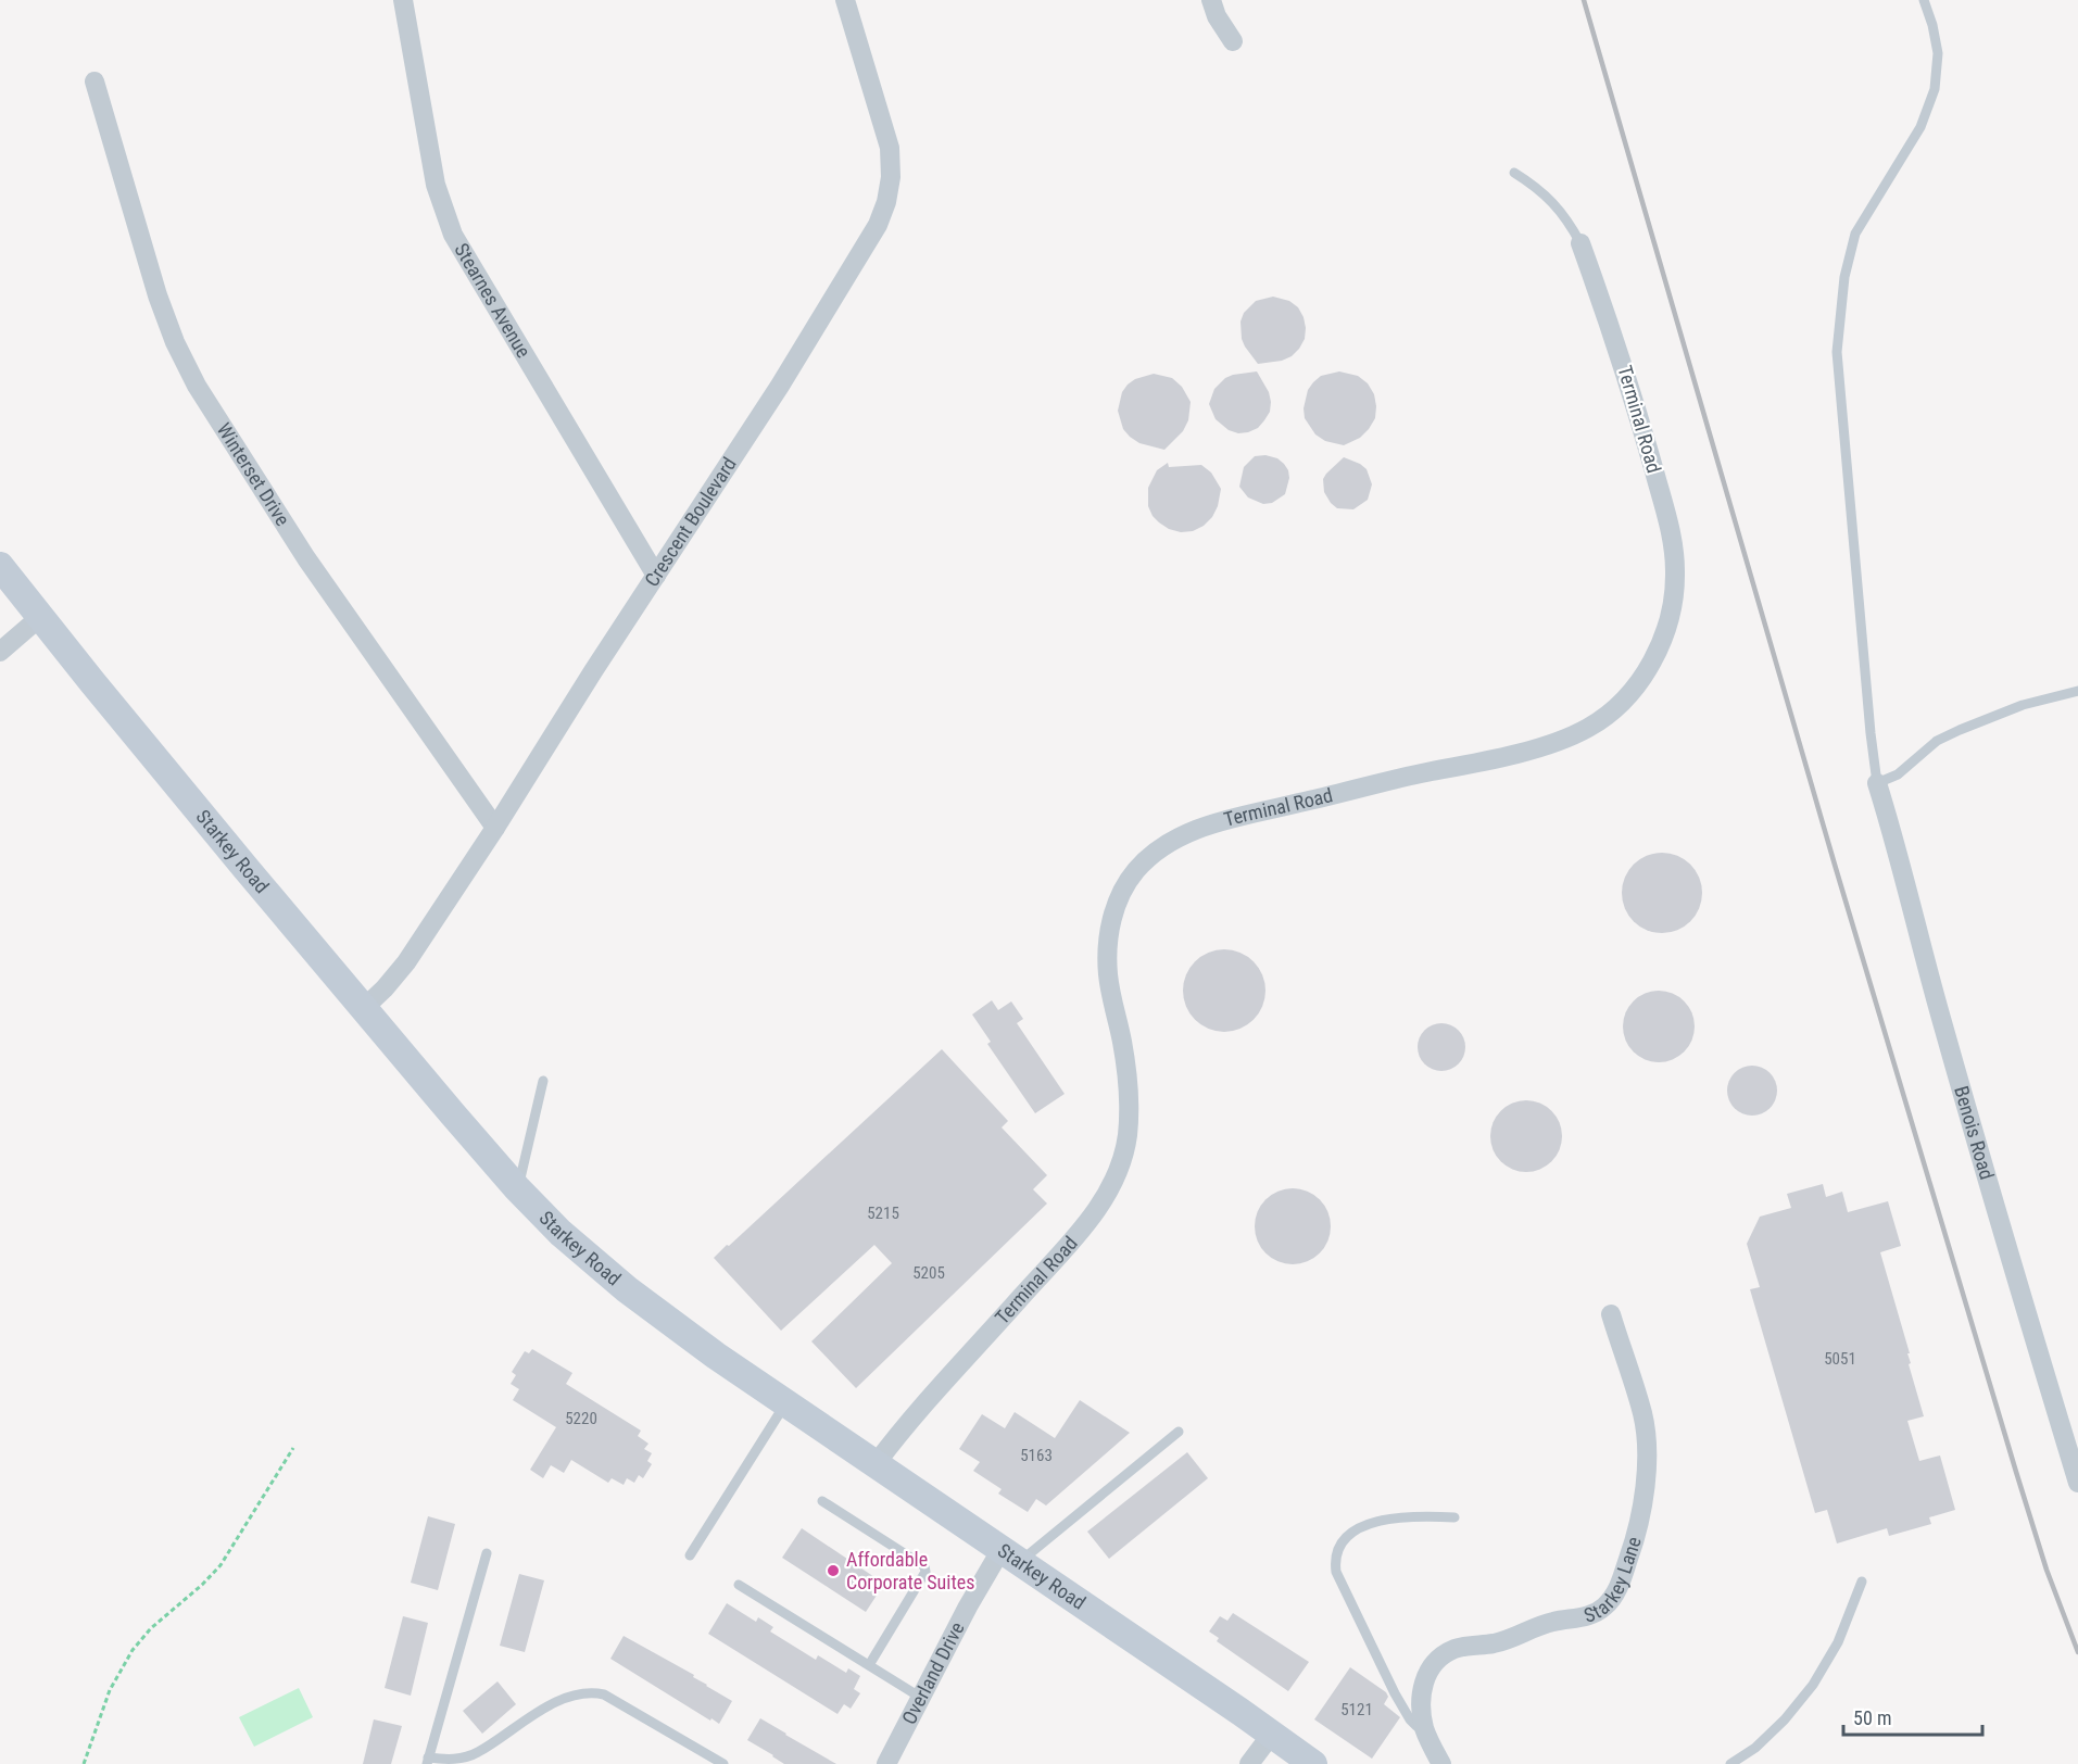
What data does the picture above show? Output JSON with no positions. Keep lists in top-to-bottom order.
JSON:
{
  "streets": {
    "main road": ["Starkey Road"],
    "street": [
      "Stearnes Avenue",
      "Terminal Road",
      "Winterset Drive",
      "Crescent Boulevard",
      "Benois Road",
      "Starkey Lane",
      "Overland Drive"
    ]
  },
  "crossings": [
    ["Stearnes Avenue", "Crescent Boulevard"],
    ["Terminal Road", "Starkey Road"],
    ["Winterset Drive", "Crescent Boulevard"],
    ["Crescent Boulevard", "Starkey Road"],
    ["Starkey Road", "Overland Drive"]
  ],
  "places": ["Affordable Corporate Suites"],
  "house_numbers": [
    "5215",
    "5205",
    "5051",
    "5220",
    "5163",
    "5121"
  ],
  "scale_bar": "50 m"
}
